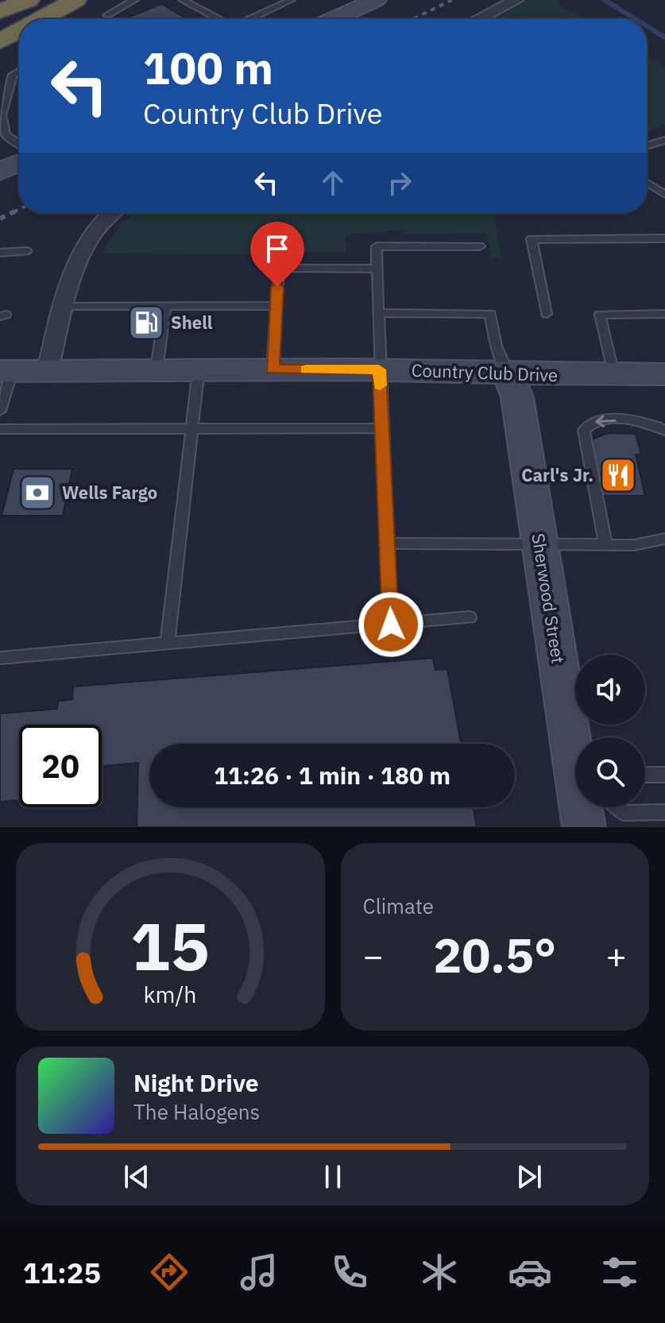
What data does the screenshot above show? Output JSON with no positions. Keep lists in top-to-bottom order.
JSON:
{
  "streets": {
    "main road": ["Country Club Drive", "Sherwood Street"]
  },
  "crossings": [
    ["Country Club Drive", "Sherwood Street"]
  ],
  "places": {
    "fuel station": ["Shell"],
    "restaurant": ["Carl's Jr."],
    "bank": ["Wells Fargo"]
  },
  "page": {
    "turn": ["100 m", "Country Club Drive"],
    "limit": "20",
    "trip": "11:26 · 1 min · 180 m",
    "tile": "Climate",
    "heat": ["−", "20.5°", "+"],
    "song": ["Night Drive", "The Halogens"],
    "tabs": "11:25",
    "gauge": ["15", "km/h"]
  }
}
